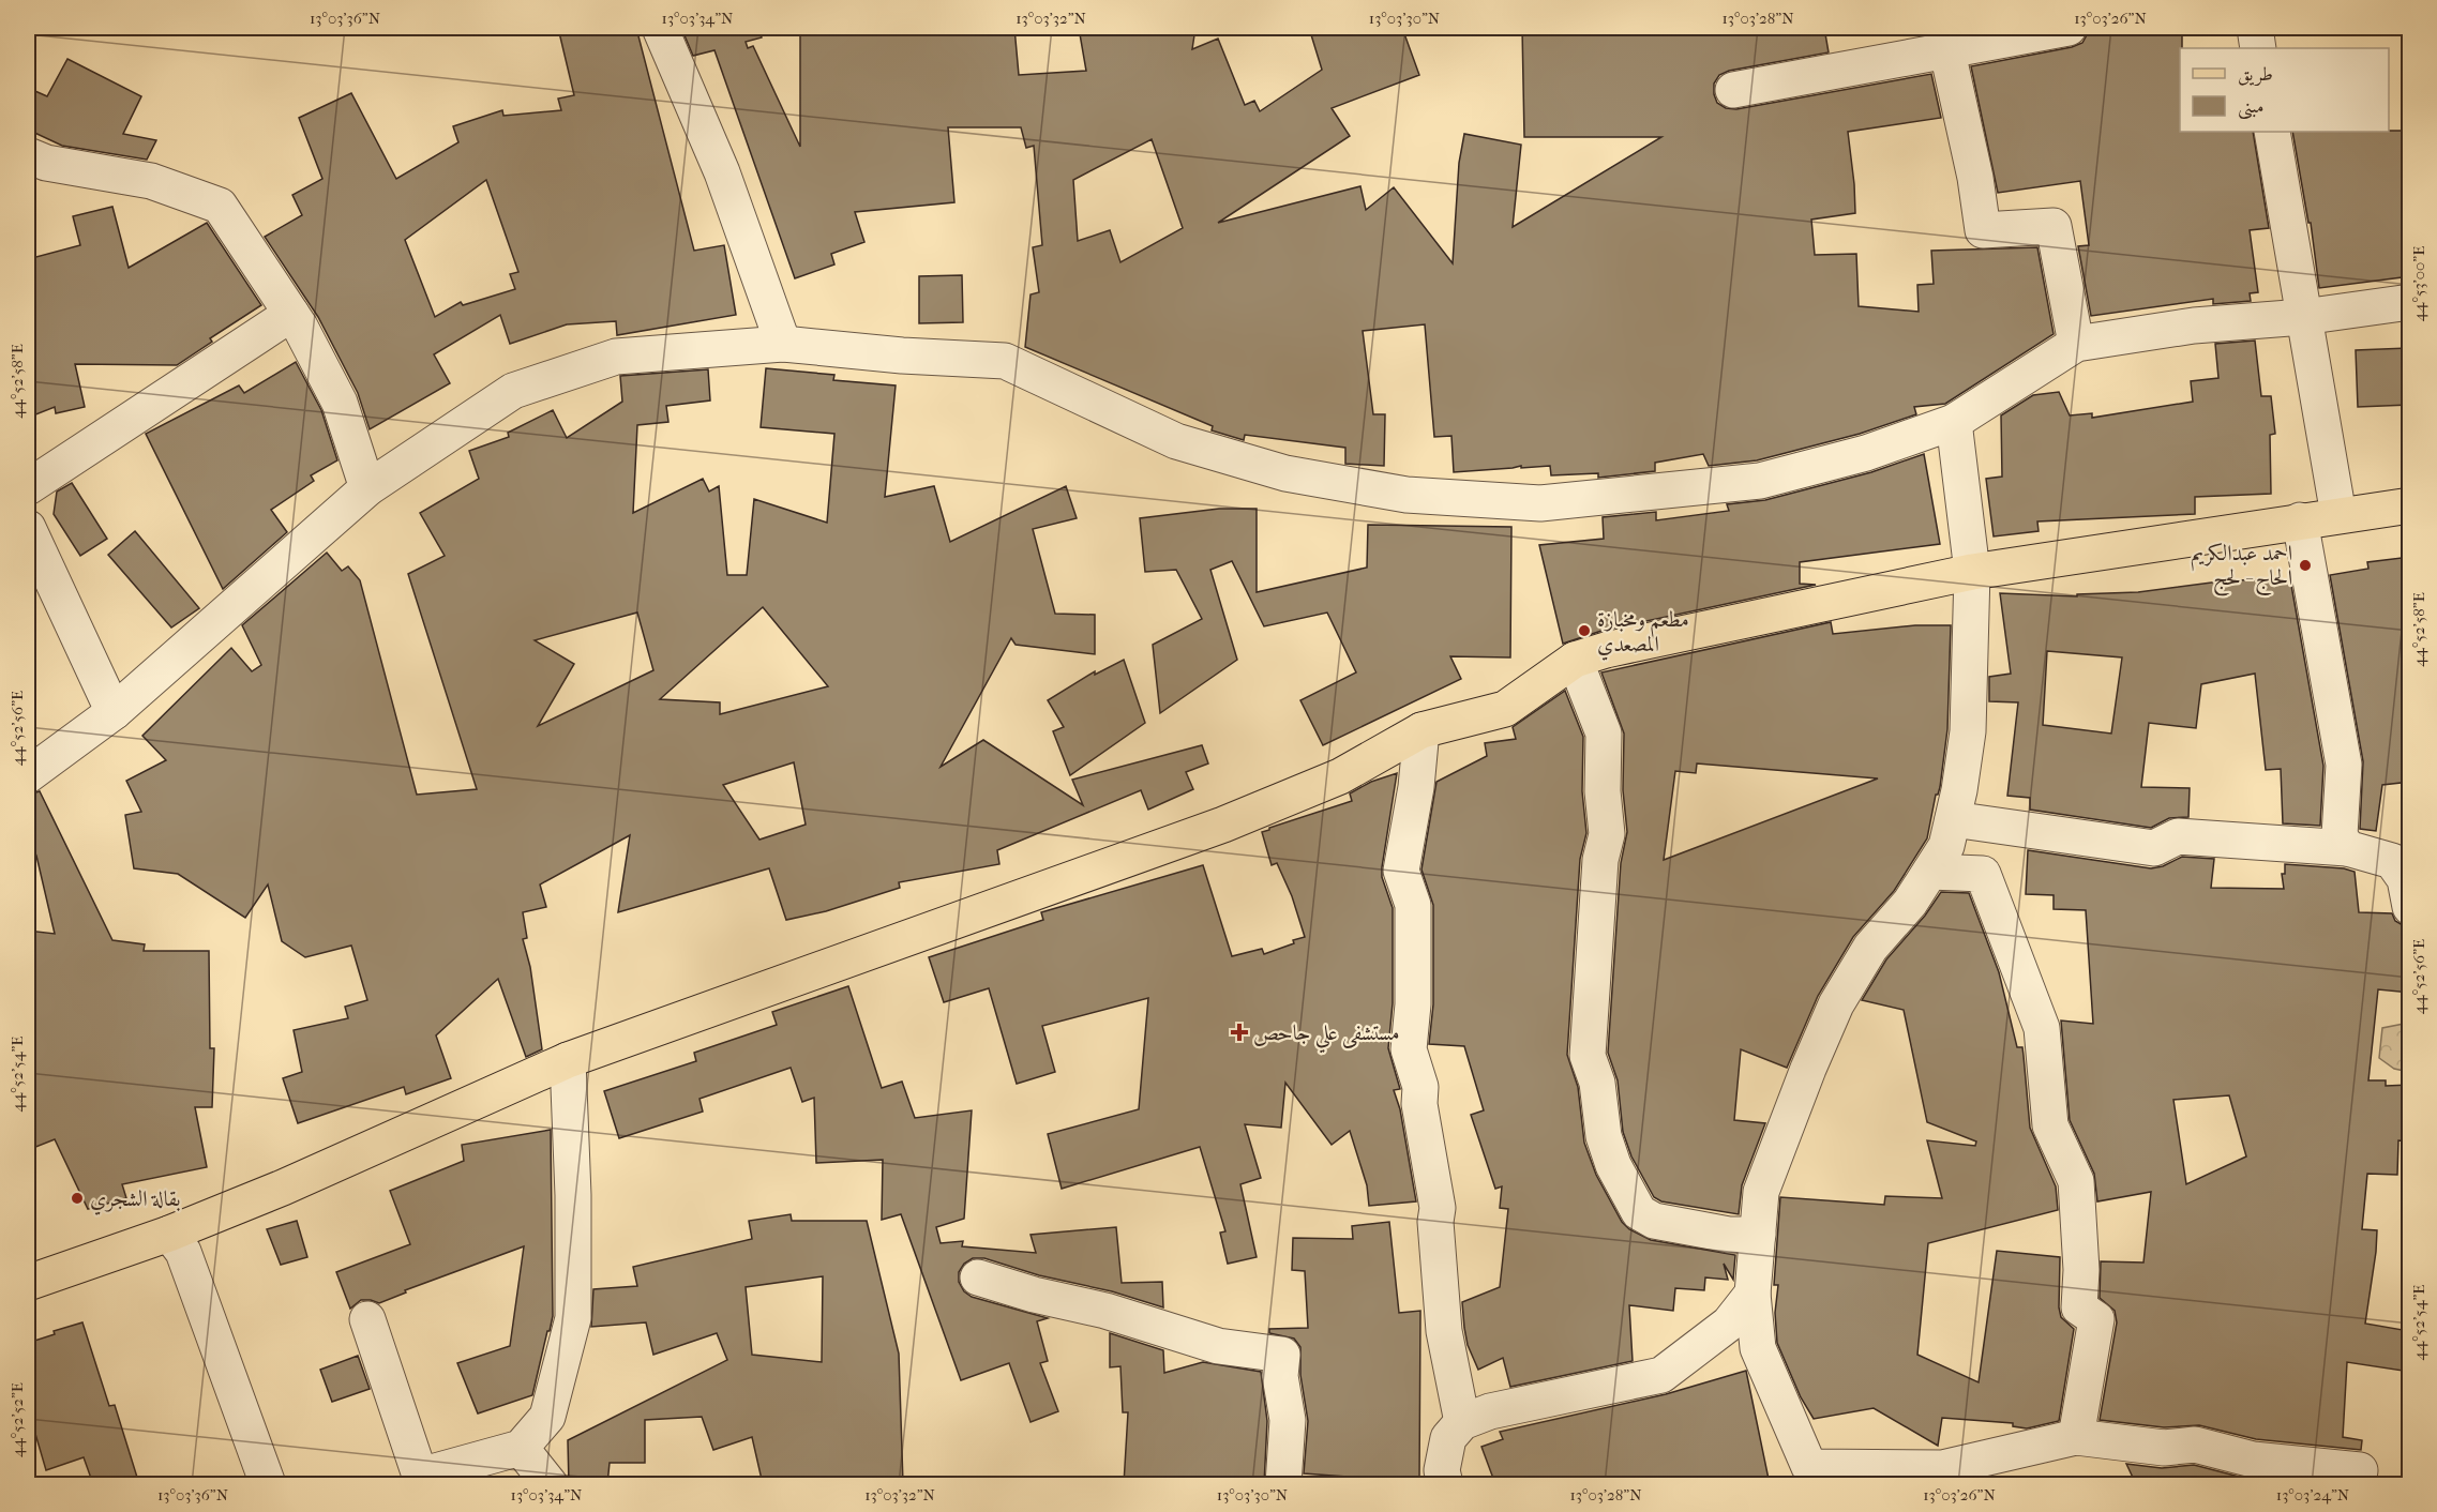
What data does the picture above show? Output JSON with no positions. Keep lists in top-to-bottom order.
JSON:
{
  "places": {
    "other": ["احمد عبدالكريم الحاج - لحج", "مطعم ومخبازة المصعدي", "بقالة الشجري"],
    "health": ["مستشفى علي جاحص"]
  },
  "legend": ["طريق", "مبنى"],
  "coordinates": [
    "13°03'36\"N",
    "13°03'34\"N",
    "13°03'32\"N",
    "13°03'30\"N",
    "13°03'28\"N",
    "13°03'26\"N",
    "44°53'00\"E",
    "44°52'58\"E",
    "44°52'56\"E",
    "44°52'54\"E",
    "44°52'52\"E",
    "13°03'24\"N"
  ]
}
